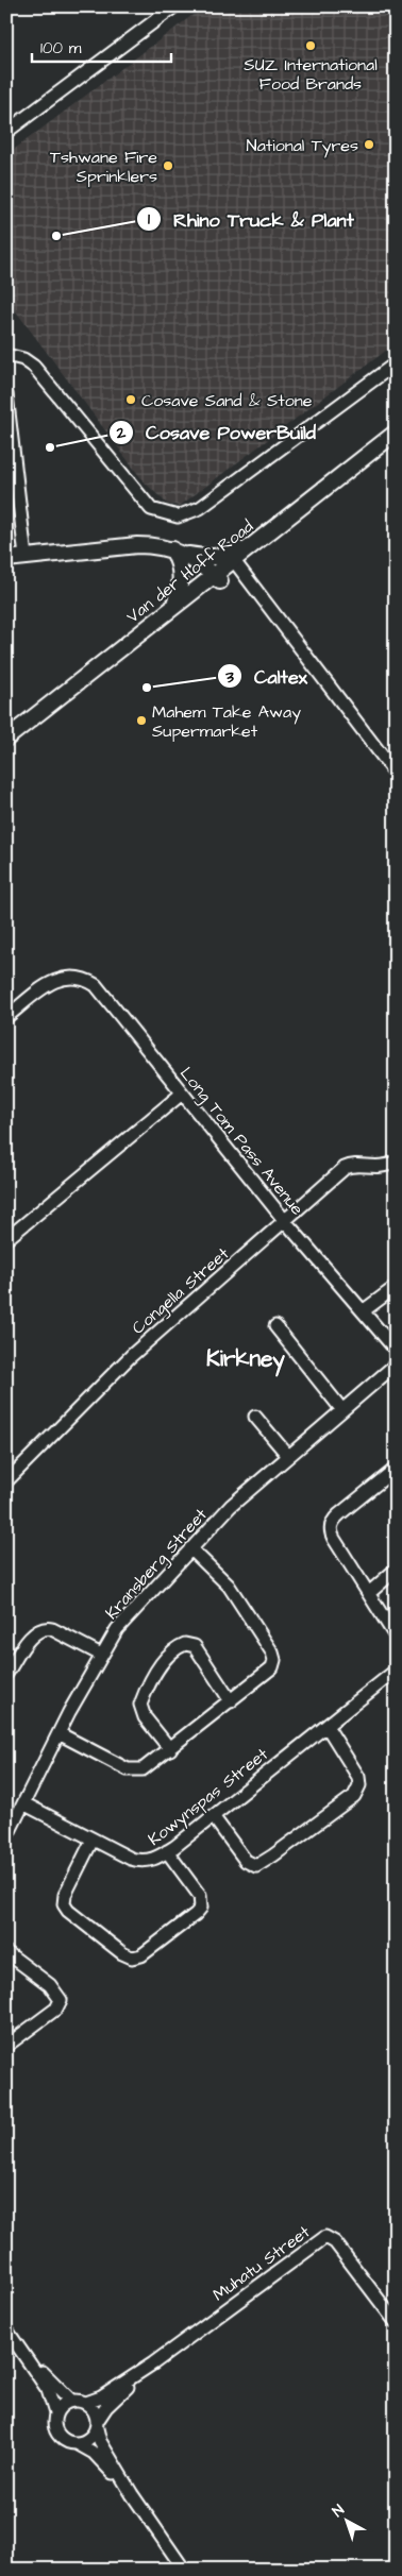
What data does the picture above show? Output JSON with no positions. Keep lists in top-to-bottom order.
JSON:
{
  "streets": {
    "main road": ["Van der Hoff Road"],
    "street": [
      "Long Tom Pass Avenue",
      "Congella Street",
      "Kransberg Street",
      "Kowynspas Street",
      "Muhatu Street"
    ]
  },
  "crossings": [
    ["Long Tom Pass Avenue", "Congella Street"],
    ["Kransberg Street", "Kowynspas Street"]
  ],
  "districts": ["Kirkney"],
  "places": [
    "SUZ International Food Brands",
    "National Tyres",
    "Tshwane Fire Sprinklers",
    "Rhino Truck & Plant",
    "Cosave Sand & Stone",
    "Cosave PowerBuild",
    "Caltex",
    "Mahem Take Away Supermarket"
  ],
  "scale_bar": "100 m",
  "north": "top left"
}
